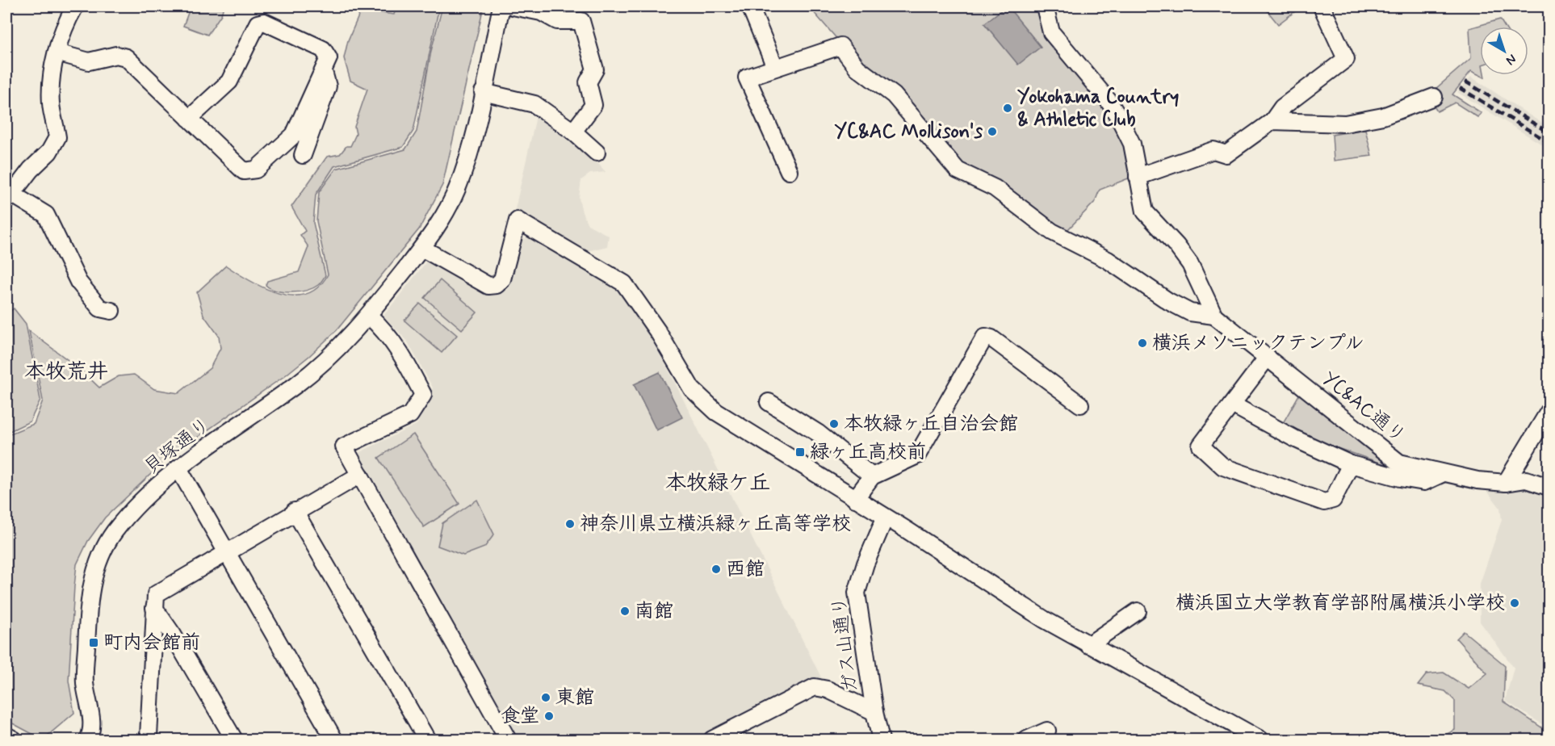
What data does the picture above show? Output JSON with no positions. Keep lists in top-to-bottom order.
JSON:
{
  "streets": {
    "street": ["YC&AC通り", "貝塚通り", "ガス山通り"]
  },
  "districts": ["本牧荒井", "本牧緑ケ丘"],
  "places": {
    "other": [
      "Yokohama Country & Athletic Club",
      "YC&AC Mollison's",
      "横浜メソニックテンプル",
      "本牧緑ヶ丘自治会館",
      "神奈川県立横浜緑ヶ丘高等学校",
      "西館",
      "横浜国立大学教育学部附属横浜小学校",
      "南館",
      "東館",
      "食堂"
    ],
    "transit": ["緑ヶ丘高校前", "町内会館前"]
  },
  "north": "bottom right"
}
